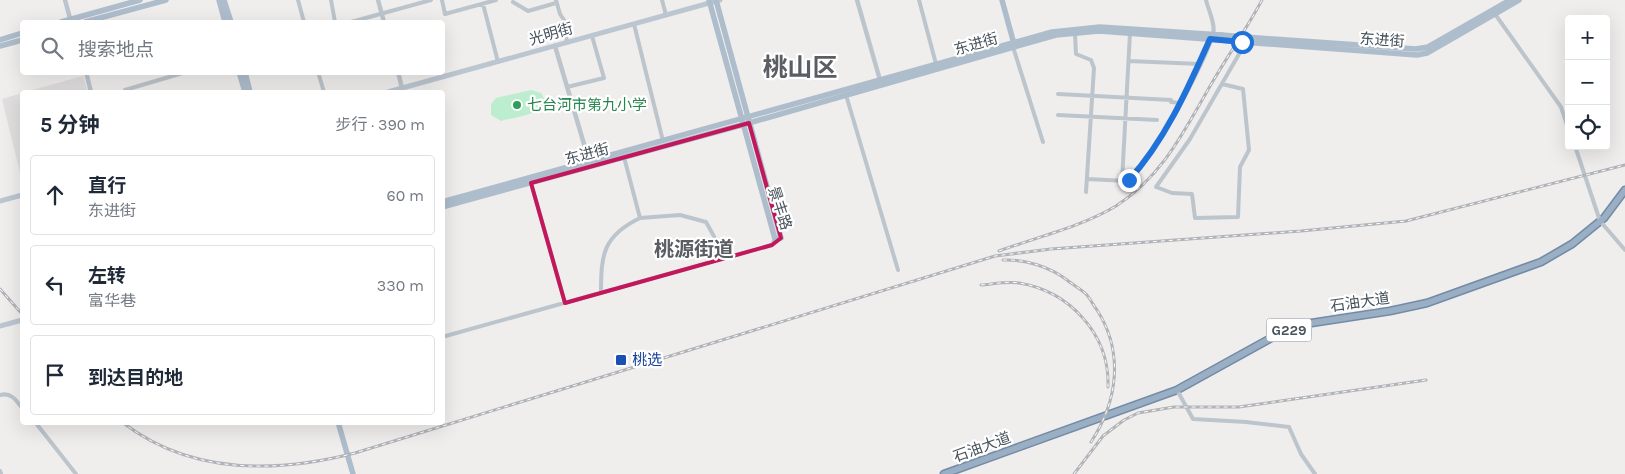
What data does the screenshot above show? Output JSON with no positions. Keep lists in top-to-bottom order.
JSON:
{
  "streets": {
    "highway": ["石油大道", "G229"],
    "main road": ["光明街", "东进街", "景丰路"]
  },
  "crossings": [
    ["光明街", "景丰路"],
    ["东进街", "景丰路"]
  ],
  "districts": ["桃山区", "桃源街道"],
  "places": {
    "other": ["七台河市第九小学"],
    "transit": ["桃选"]
  },
  "page": {
    "map_buttons": ["+", "−"],
    "search": "搜索地点",
    "heading": ["5 分钟", "步行 · 390 m"],
    "list": [
      ["直行", "东进街", "60 m"],
      ["左转", "富华巷", "330 m"],
      "到达目的地"
    ]
  }
}
